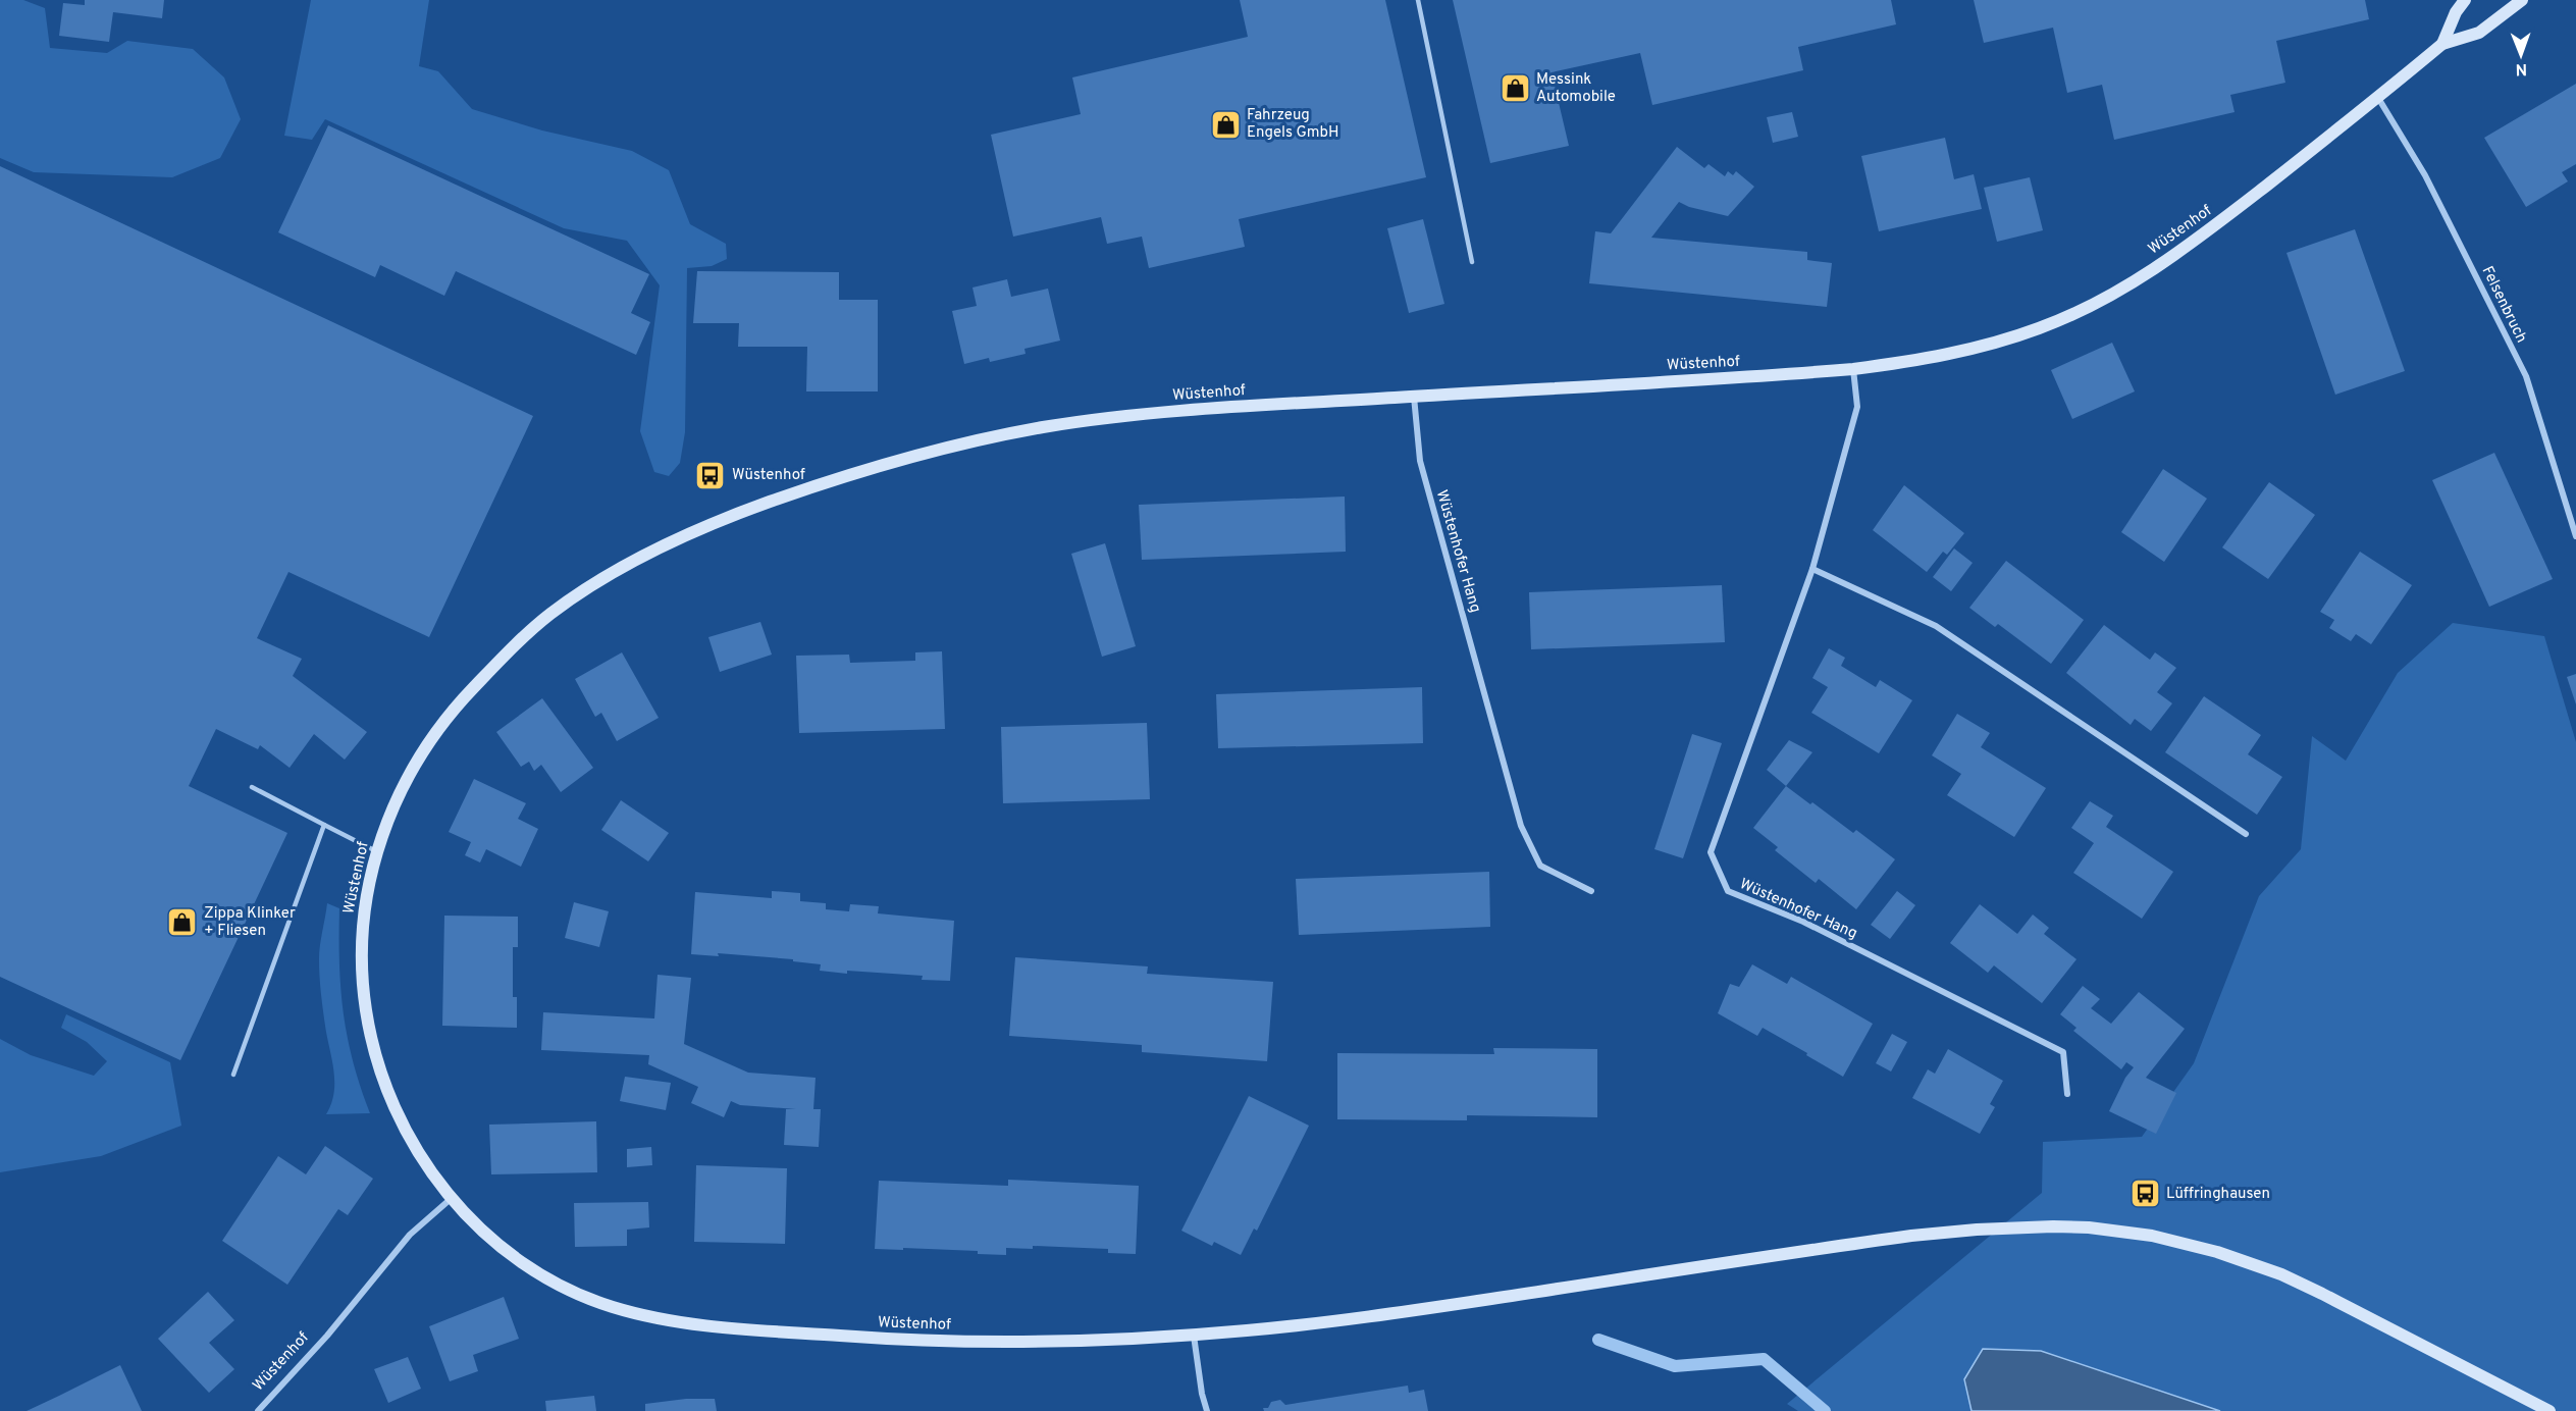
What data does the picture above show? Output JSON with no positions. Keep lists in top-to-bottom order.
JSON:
{
  "streets": {
    "main road": ["Wüstenhof"],
    "street": ["Felsenbruch", "Wüstenhofer Hang"]
  },
  "crossings": [
    ["Wüstenhof", "Felsenbruch"],
    ["Wüstenhof", "Wüstenhofer Hang"]
  ],
  "places": {
    "shop": ["Messink Automobile", "Fahrzeug Engels GmbH", "Zippa Klinker + Fliesen"],
    "bus stop": ["Wüstenhof", "Lüffringhausen"]
  },
  "north": "bottom"
}
